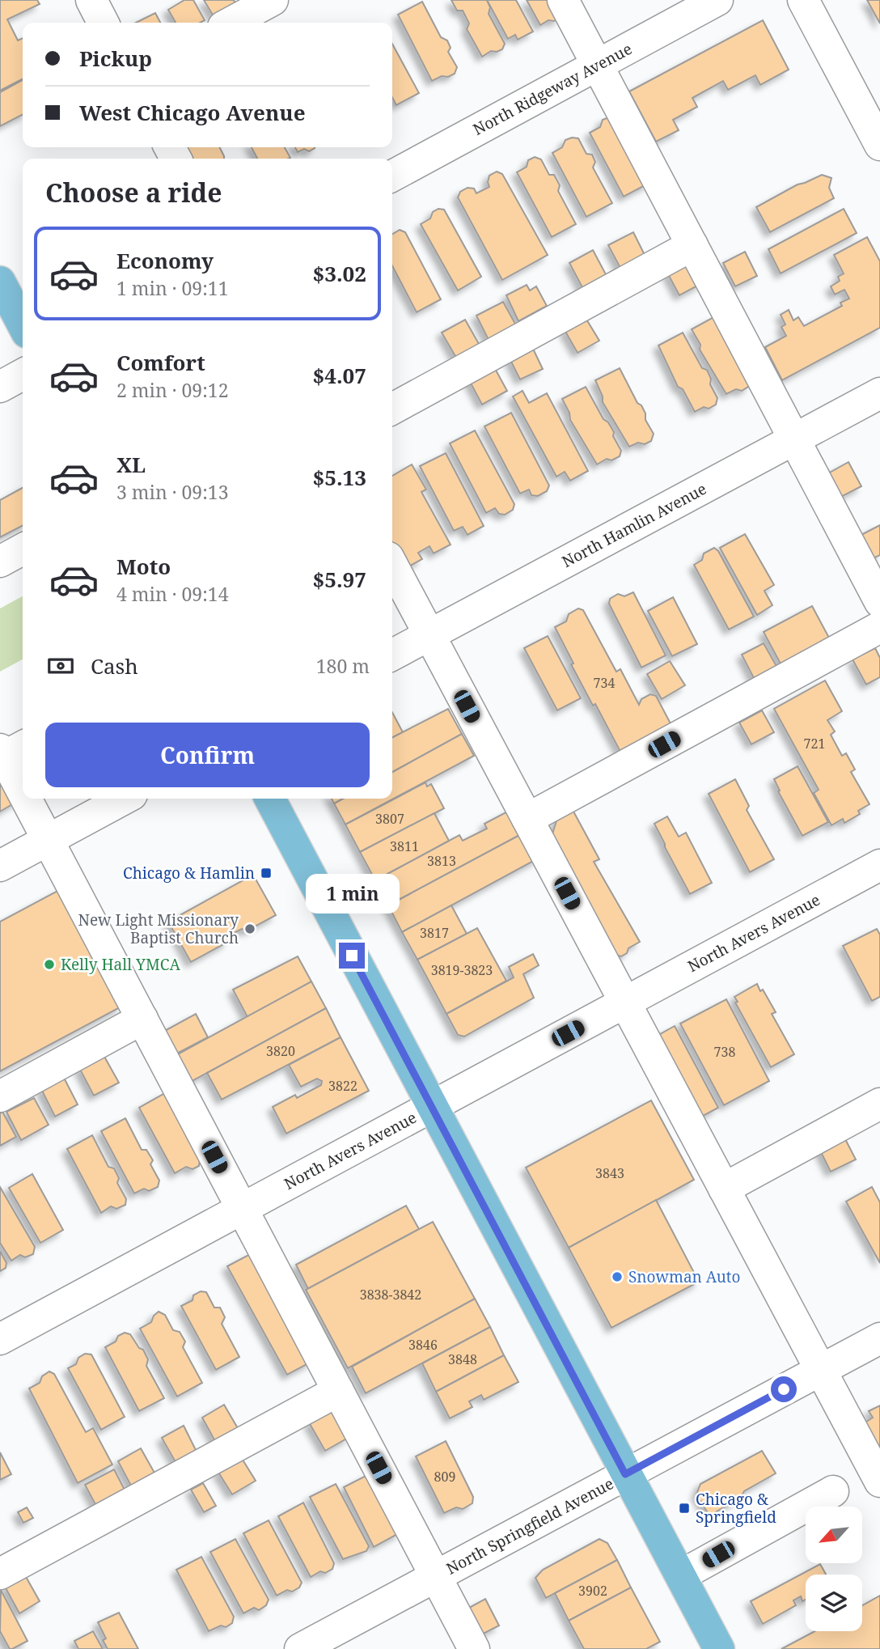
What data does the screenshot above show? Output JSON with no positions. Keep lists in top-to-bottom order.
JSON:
{
  "streets": {
    "street": [
      "North Ridgeway Avenue",
      "North Hamlin Avenue",
      "North Avers Avenue",
      "North Springfield Avenue"
    ]
  },
  "places": {
    "transit": ["Chicago & Hamlin", "Chicago & Springfield"],
    "other": ["New Light Missionary Baptist Church", "Kelly Hall YMCA", "Snowman Auto"]
  },
  "house_numbers": [
    "734",
    "721",
    "3807",
    "3811",
    "3813",
    "3817",
    "3819-3823",
    "3820",
    "738",
    "3822",
    "3843",
    "3838-3842",
    "3846",
    "3848",
    "809",
    "3902"
  ],
  "north": "bottom left",
  "page": {
    "banner": ["Pickup", "West Chicago Avenue"],
    "heading": "Choose a ride",
    "list": [
      {
        "name": "Economy",
        "note": "1 min · 09:11",
        "value": "$3.02"
      },
      {
        "name": "Comfort",
        "note": "2 min · 09:12",
        "value": "$4.07"
      },
      {
        "name": "XL",
        "note": "3 min · 09:13",
        "value": "$5.13"
      },
      {
        "name": "Moto",
        "note": "4 min · 09:14",
        "value": "$5.97"
      }
    ],
    "pay": ["Cash", "180 m"],
    "buttons": "Confirm",
    "bubble": "1 min"
  }
}
